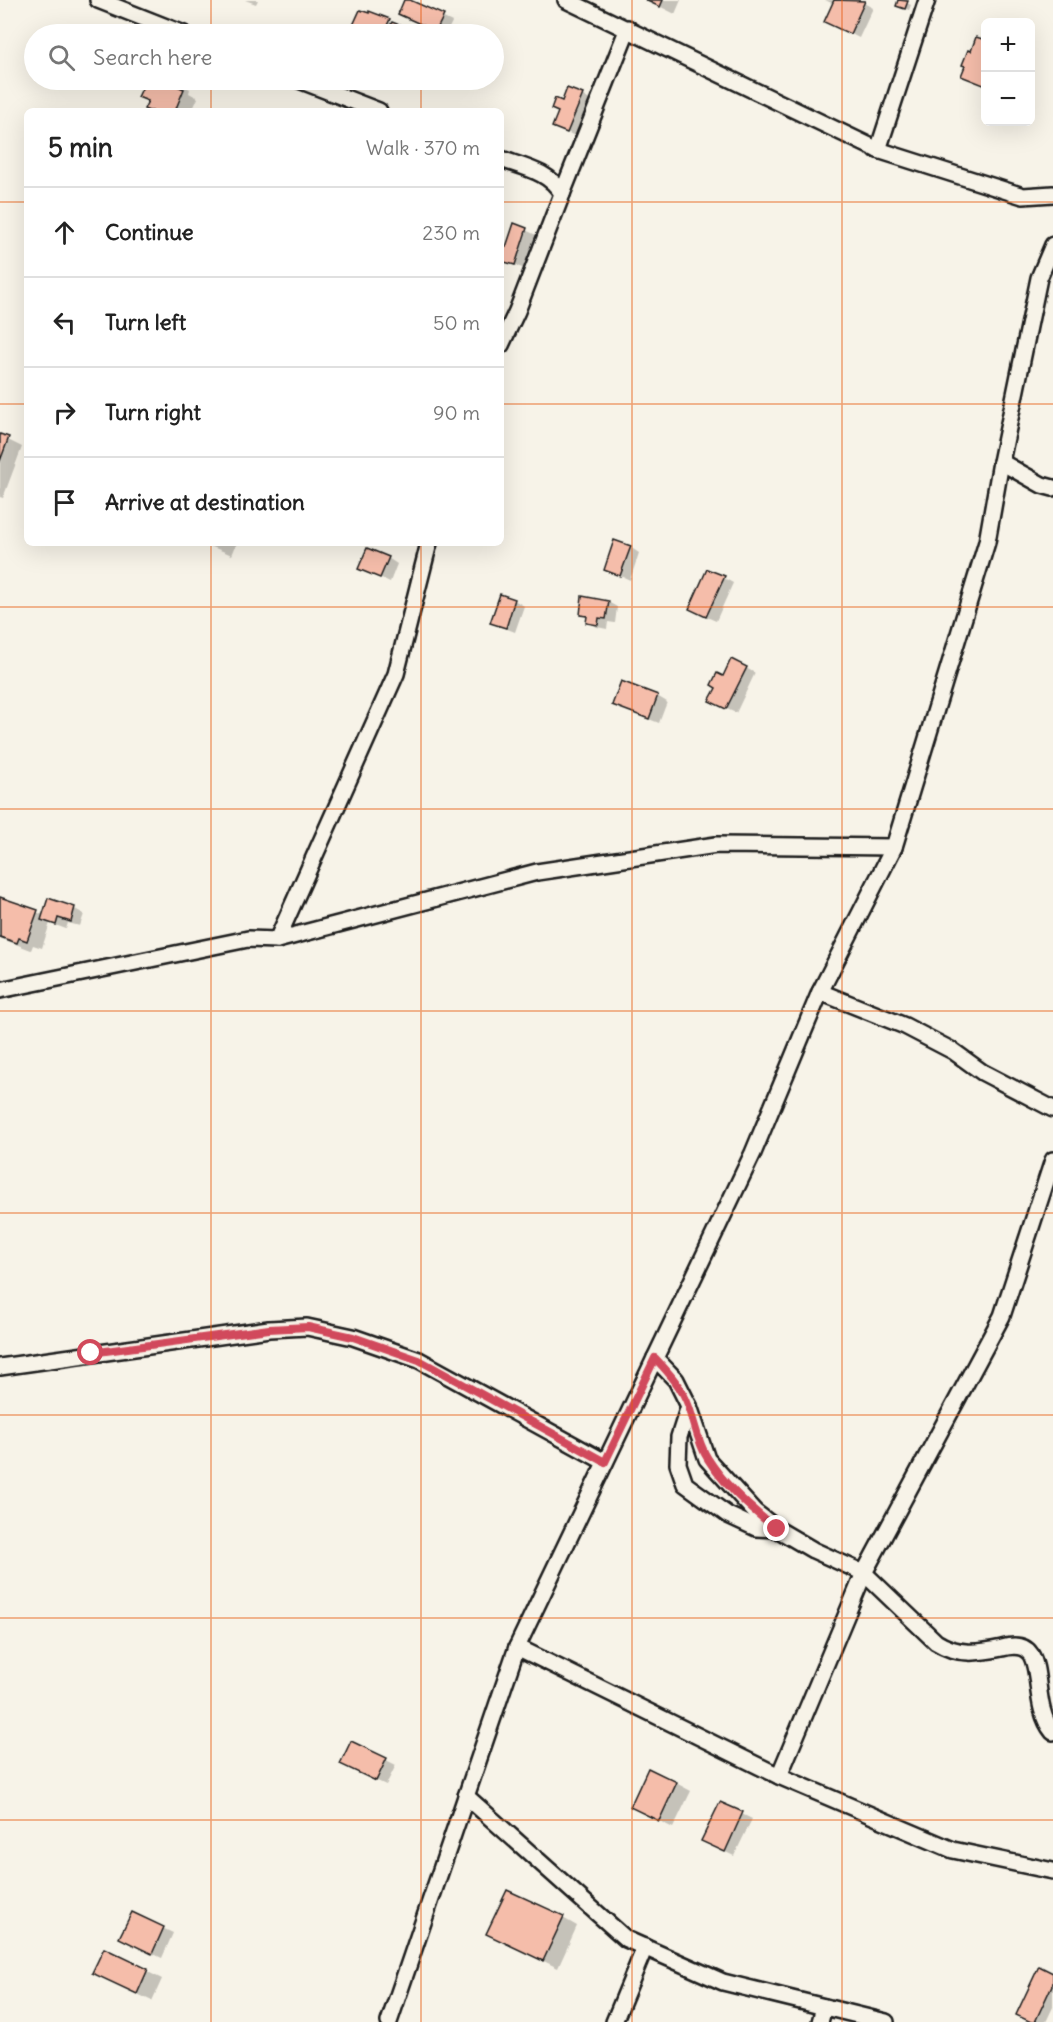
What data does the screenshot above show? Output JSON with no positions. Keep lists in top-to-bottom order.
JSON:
{
  "page": {
    "map_buttons": ["+", "−"],
    "search": "Search here",
    "heading": ["5 min", "Walk · 370 m"],
    "list": [
      ["Continue", "230 m"],
      ["Turn left", "50 m"],
      ["Turn right", "90 m"],
      "Arrive at destination"
    ]
  }
}
